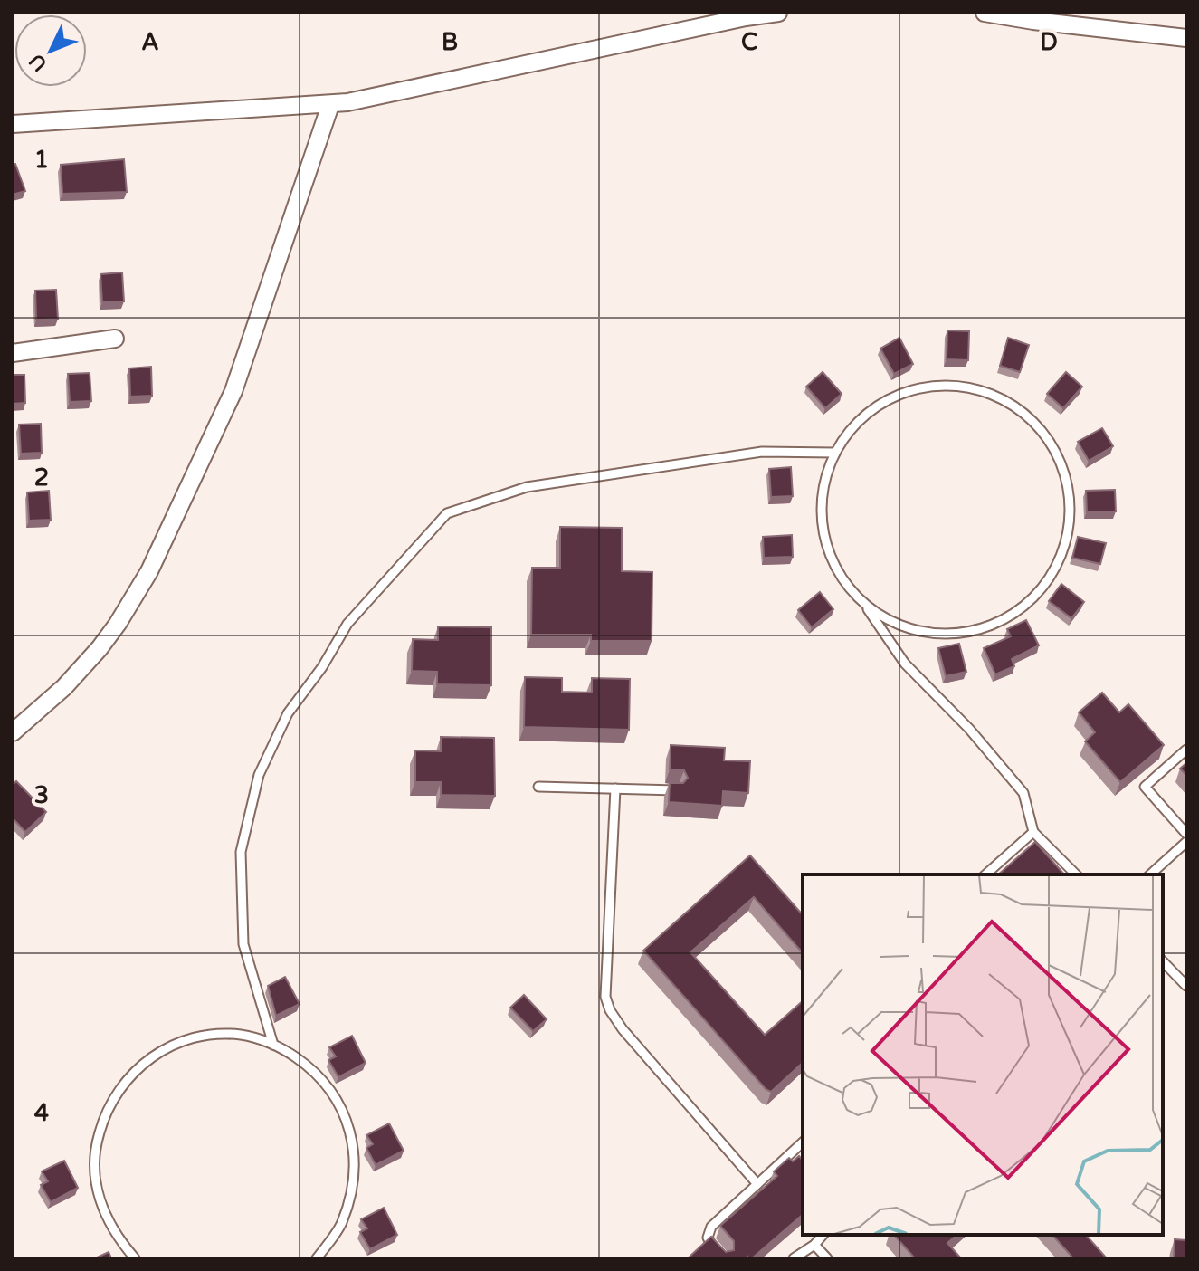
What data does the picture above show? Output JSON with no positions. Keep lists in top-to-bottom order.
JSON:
{
  "north": "bottom left",
  "grid": {
    "columns": [
      "A",
      "B",
      "C",
      "D"
    ],
    "rows": [
      "1",
      "2",
      "3",
      "4"
    ]
  }
}
